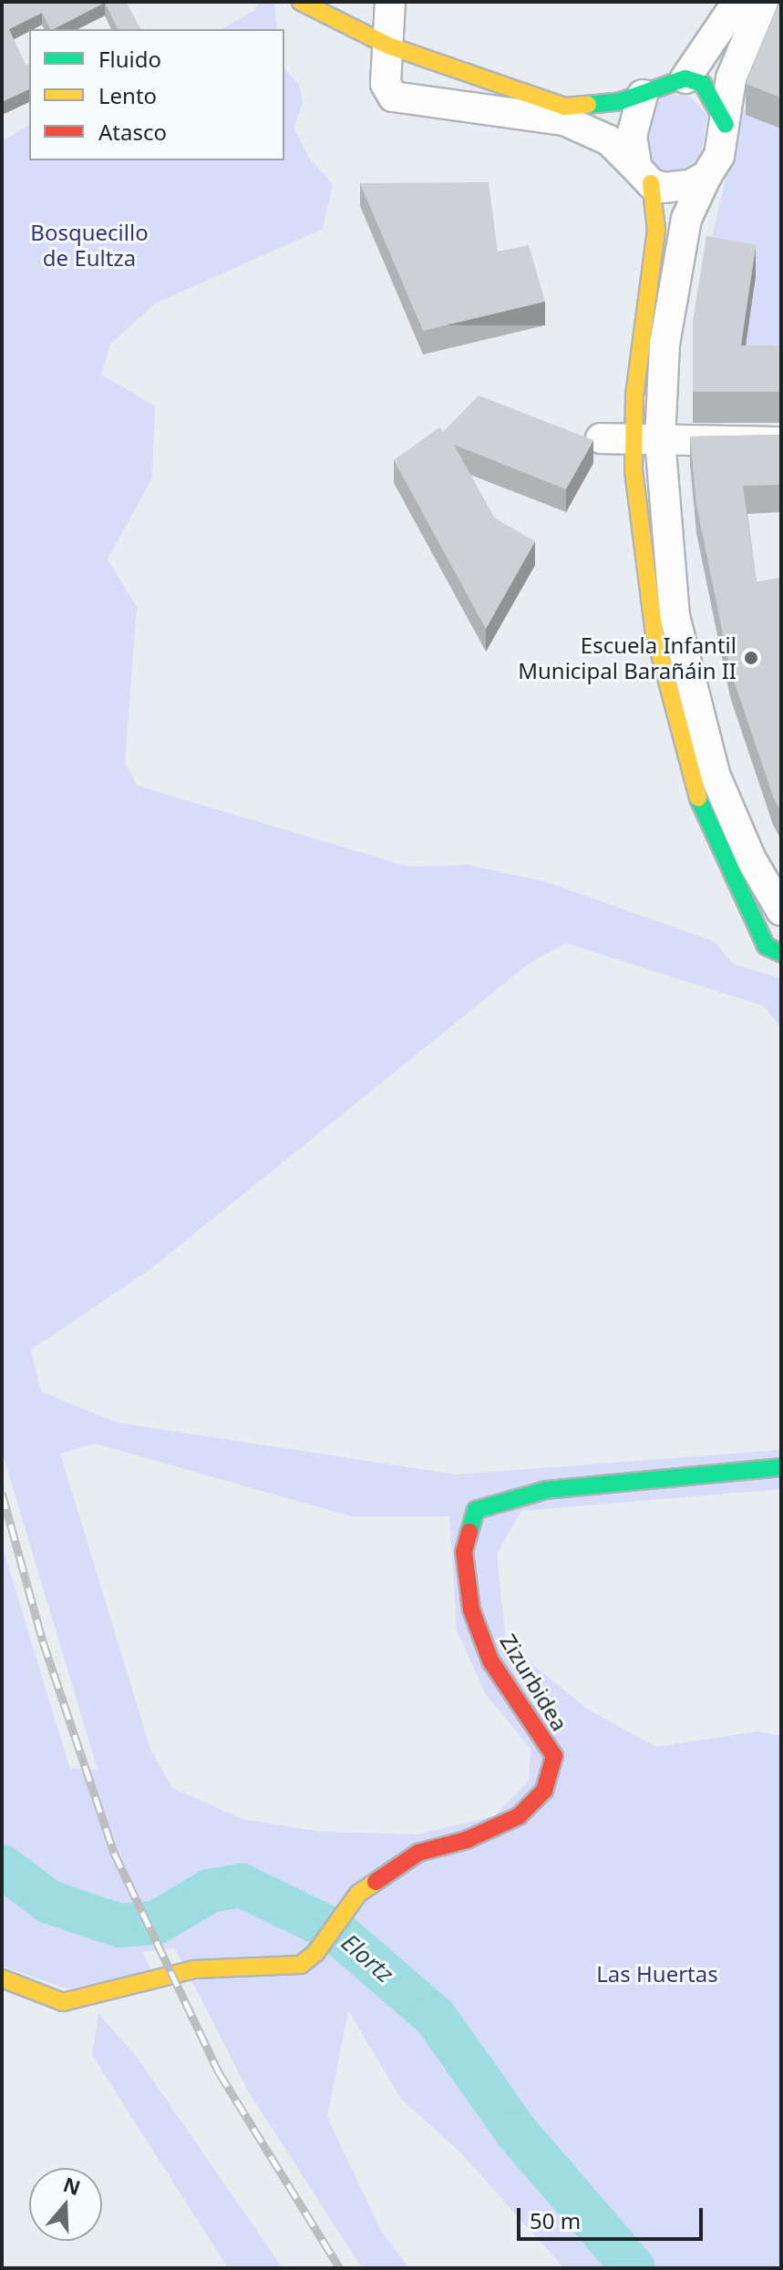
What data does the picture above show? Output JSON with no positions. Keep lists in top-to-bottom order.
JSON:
{
  "streets": {
    "street": ["Zizurbidea"]
  },
  "water": ["Elortz"],
  "parks": ["Bosquecillo de Eultza", "Las Huertas"],
  "places": ["Escuela Infantil Municipal Barañáin II"],
  "legend": ["Fluido", "Lento", "Atasco"],
  "scale_bar": "50 m",
  "north": "top"
}
